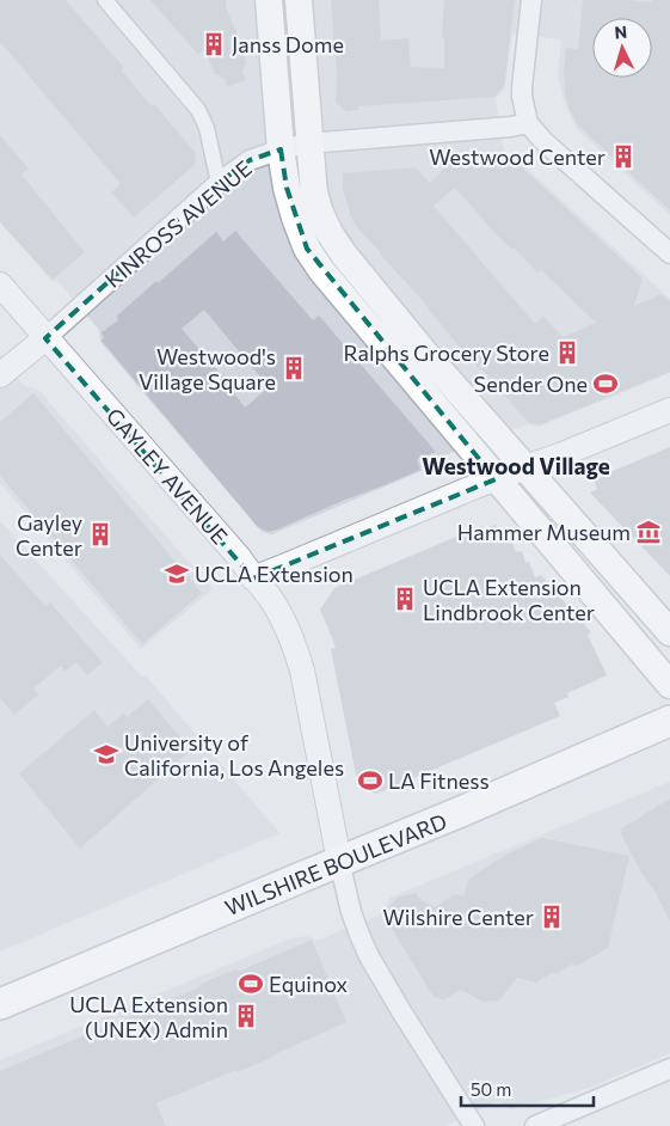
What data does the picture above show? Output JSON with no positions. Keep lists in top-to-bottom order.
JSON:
{
  "streets": {
    "main road": ["WILSHIRE BOULEVARD"],
    "street": ["KINROSS AVENUE", "GAYLEY AVENUE"]
  },
  "crossings": [
    ["KINROSS AVENUE", "GAYLEY AVENUE"],
    ["GAYLEY AVENUE", "WILSHIRE BOULEVARD"]
  ],
  "districts": ["Westwood Village"],
  "places": {
    "building": [
      "Janss Dome",
      "Westwood Center",
      "Ralphs Grocery Store",
      "Westwood's Village Square",
      "Gayley Center",
      "UCLA Extension Lindbrook Center",
      "Wilshire Center",
      "UCLA Extension (UNEX) Admin"
    ],
    "sports": ["Sender One", "LA Fitness", "Equinox"],
    "museum": ["Hammer Museum"],
    "school or university": ["UCLA Extension", "University of California, Los Angeles"]
  },
  "scale_bar": "50 m",
  "north": "top"
}
